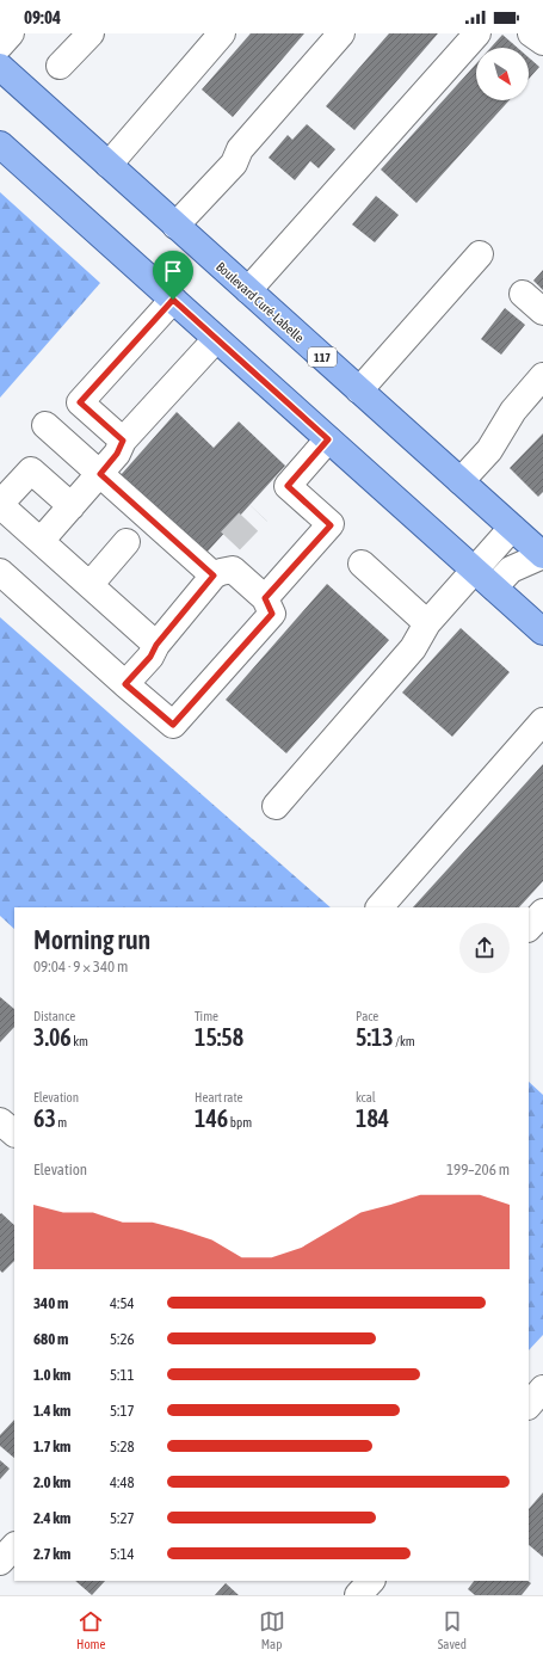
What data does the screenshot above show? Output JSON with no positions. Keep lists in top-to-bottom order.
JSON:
{
  "streets": {
    "main road": ["Boulevard Curé-Labelle", "117"]
  },
  "north": "bottom right",
  "page": {
    "status": "09:04",
    "heading": ["Morning run", "09:04 · 9 × 340 m"],
    "stats": [
      ["Distance", "3.06 km"],
      ["Time", "15:58"],
      ["Pace", "5:13 /km"],
      ["Elevation", "63 m"],
      ["Heart rate", "146 bpm"],
      ["kcal", "184"]
    ],
    "chart": ["Elevation", "199–206 m"],
    "list": [
      {
        "name": "340 m",
        "note": "4:54"
      },
      {
        "name": "680 m",
        "note": "5:26"
      },
      {
        "name": "1.0 km",
        "note": "5:11"
      },
      {
        "name": "1.4 km",
        "note": "5:17"
      },
      {
        "name": "1.7 km",
        "note": "5:28"
      },
      {
        "name": "2.0 km",
        "note": "4:48"
      },
      {
        "name": "2.4 km",
        "note": "5:27"
      },
      {
        "name": "2.7 km",
        "note": "5:14"
      }
    ],
    "tabs": ["Home", "Map", "Saved"]
  }
}
